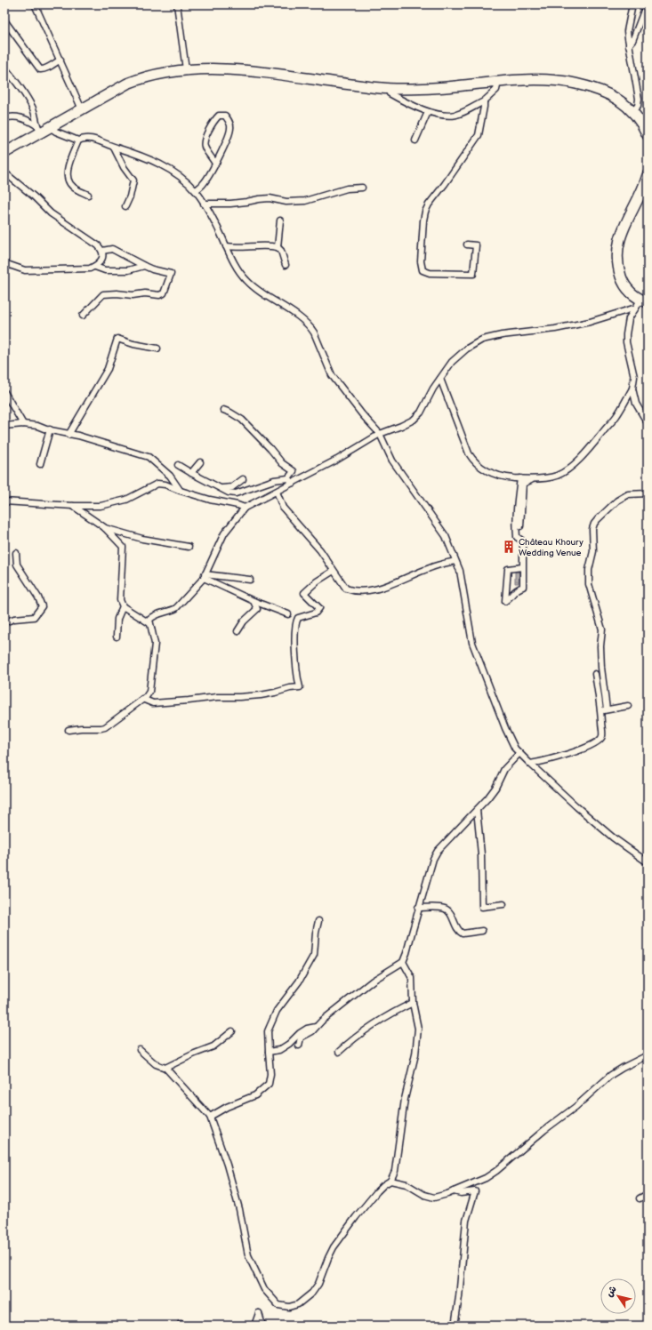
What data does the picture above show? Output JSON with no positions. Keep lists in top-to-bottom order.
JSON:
{
  "places": {
    "building": ["Château Khoury Wedding Venue"]
  },
  "north": "top left"
}
